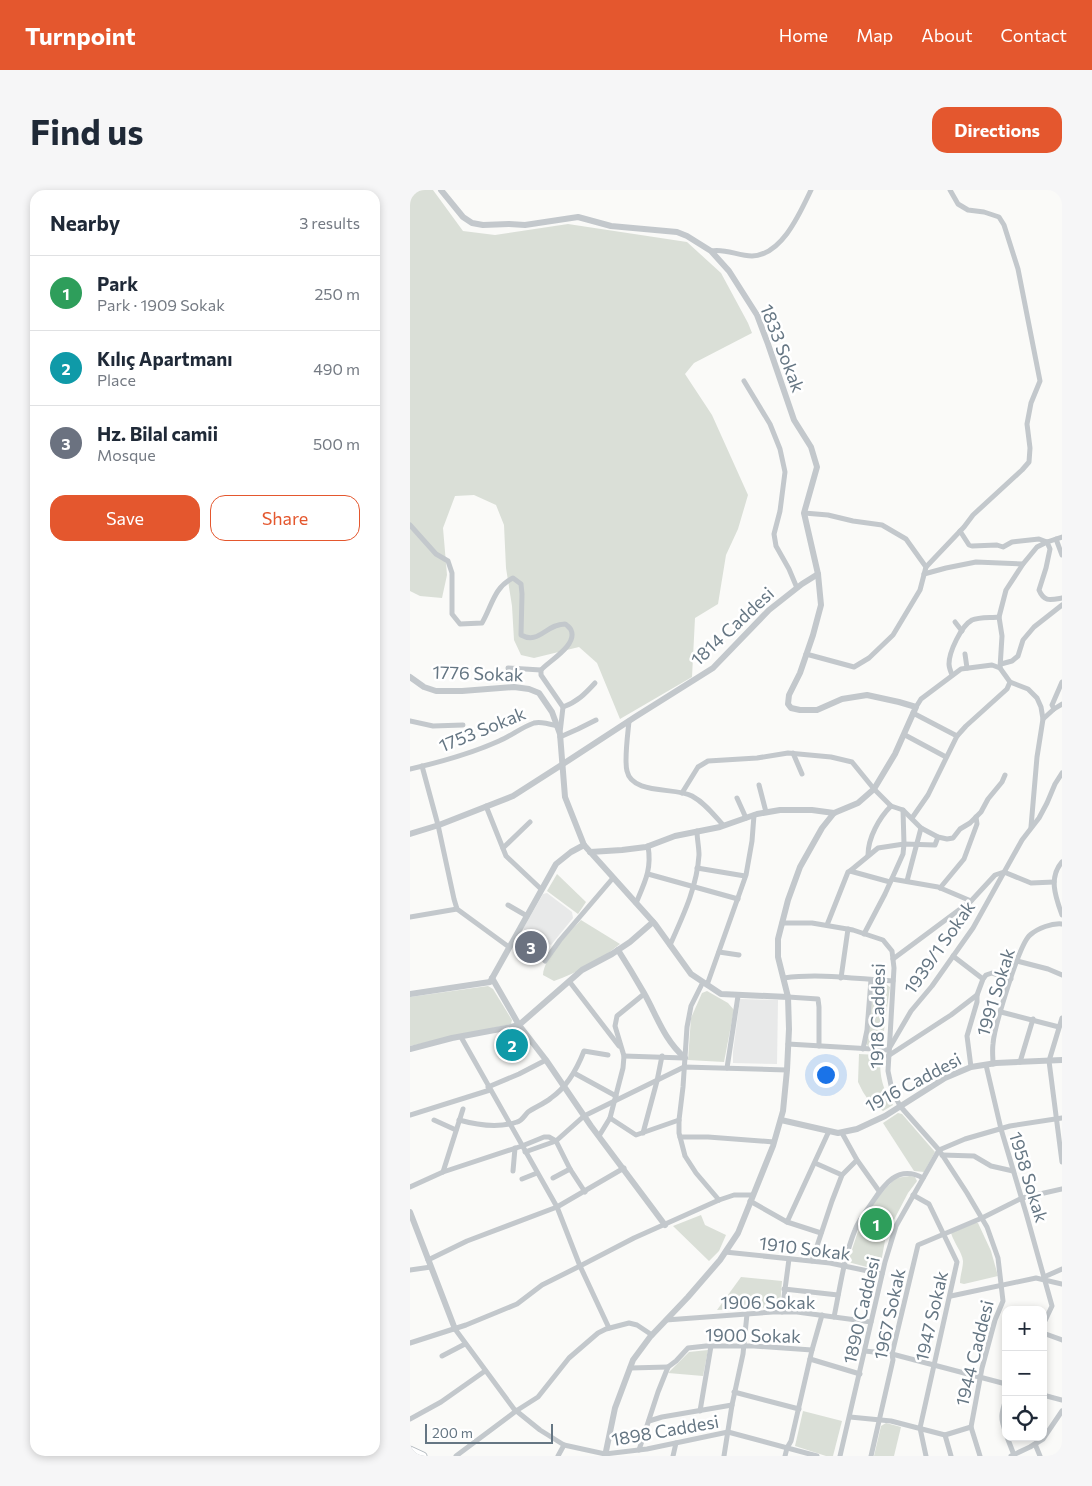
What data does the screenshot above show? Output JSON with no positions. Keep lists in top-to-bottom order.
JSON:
{
  "streets": {
    "street": [
      "1833 Sokak",
      "1814 Caddesi",
      "1776 Sokak",
      "1753 Sokak",
      "1939/1 Sokak",
      "1991 Sokak",
      "1918 Caddesi",
      "1916 Caddesi",
      "1958 Sokak",
      "1910 Sokak",
      "1906 Sokak",
      "1890 Caddesi",
      "1967 Sokak",
      "1947 Sokak",
      "1900 Sokak",
      "1944 Caddesi",
      "1898 Caddesi"
    ]
  },
  "crossings": [
    ["1776 Sokak", "1753 Sokak"],
    ["1939/1 Sokak", "1918 Caddesi"],
    ["1991 Sokak", "1916 Caddesi"],
    ["1991 Sokak", "1958 Sokak"],
    ["1918 Caddesi", "1916 Caddesi"],
    ["1918 Caddesi", "1944 Caddesi"],
    ["1916 Caddesi", "1958 Sokak"],
    ["1916 Caddesi", "1944 Caddesi"],
    ["1958 Sokak", "1967 Sokak"],
    ["1910 Sokak", "1890 Caddesi"],
    ["1906 Sokak", "1890 Caddesi"],
    ["1890 Caddesi", "1947 Sokak"],
    ["1890 Caddesi", "1944 Caddesi"],
    ["1967 Sokak", "1947 Sokak"],
    ["1967 Sokak", "1944 Caddesi"],
    ["1900 Sokak", "1898 Caddesi"]
  ],
  "scale_bar": "200 m",
  "page": {
    "header": "Turnpoint",
    "nav": [
      "Home",
      "Map",
      "About",
      "Contact"
    ],
    "buttons": [
      "Directions",
      ["Save", "Share"]
    ],
    "title": "Find us",
    "heading": ["Nearby", "3 results"],
    "list": [
      {
        "mark": "1",
        "name": "Park",
        "note": "Park · 1909 Sokak",
        "value": "250 m"
      },
      {
        "mark": "2",
        "name": "Kılıç Apartmanı",
        "note": "Place",
        "value": "490 m"
      },
      {
        "mark": "3",
        "name": "Hz. Bilal camii",
        "note": "Mosque",
        "value": "500 m"
      }
    ],
    "pins": ["3", "2", "1"],
    "map_buttons": ["+", "−"],
    "scale": "200 m"
  }
}
